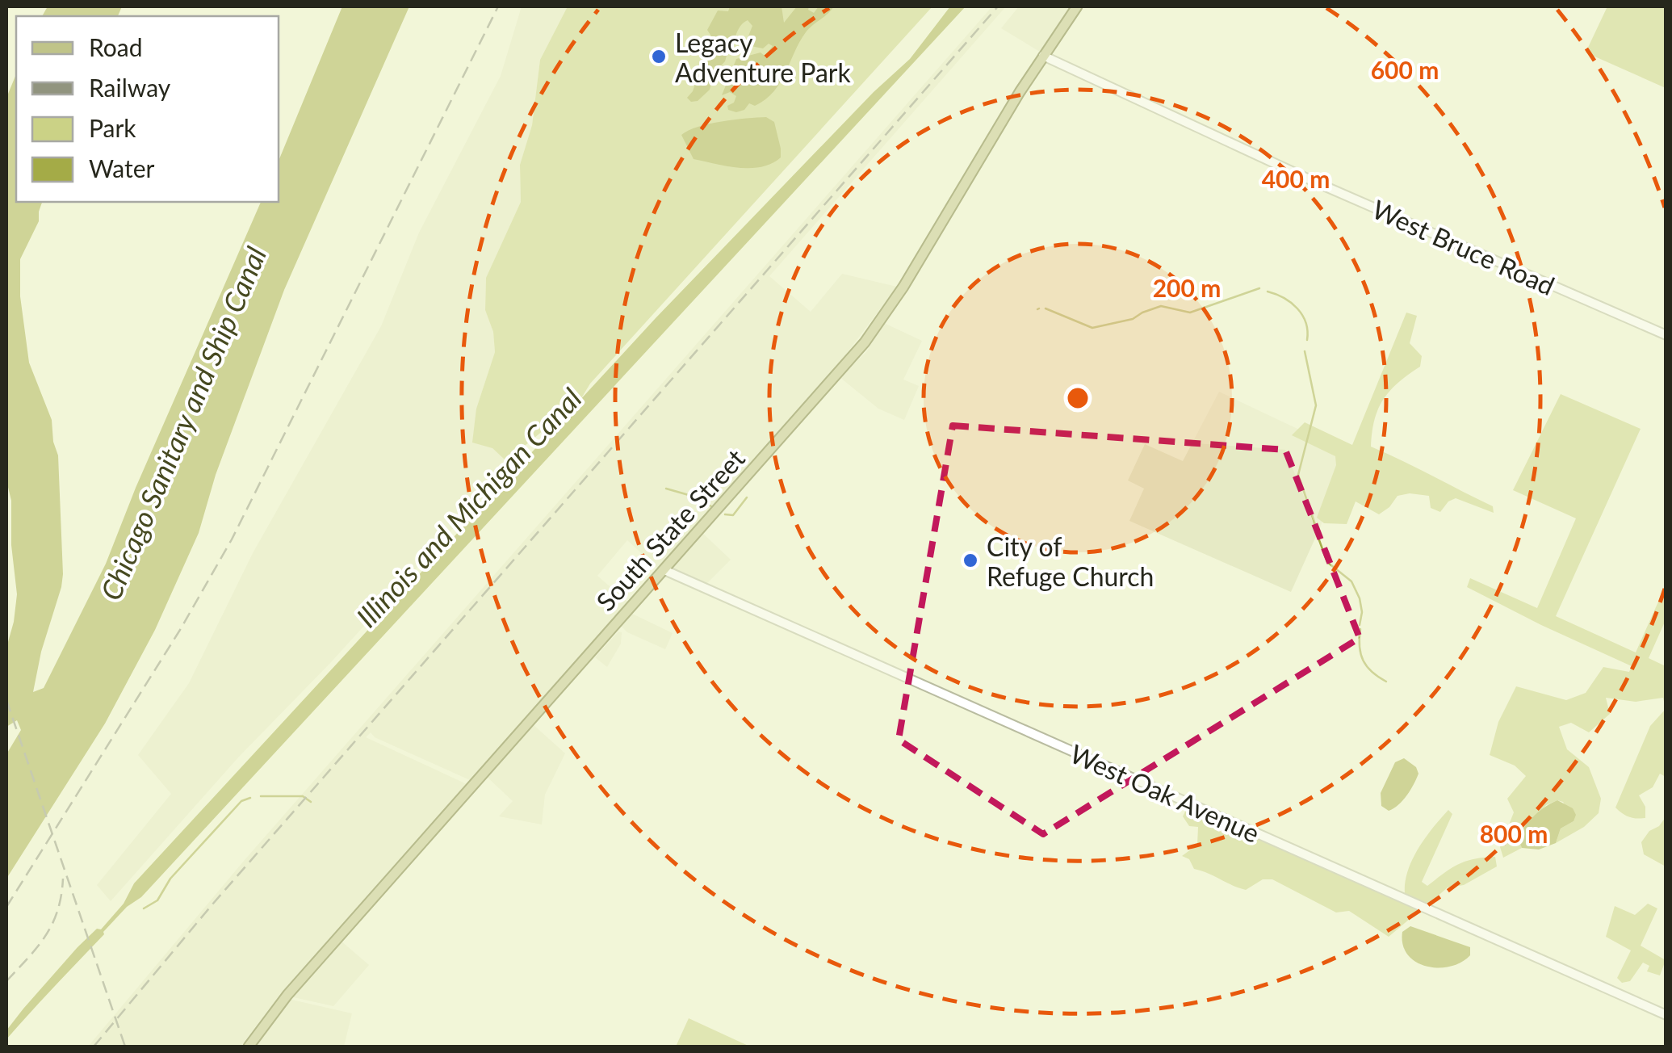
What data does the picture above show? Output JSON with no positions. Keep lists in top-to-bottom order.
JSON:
{
  "streets": {
    "main road": ["South State Street"],
    "street": ["West Bruce Road", "West Oak Avenue"]
  },
  "crossings": [
    ["West Bruce Road", "South State Street"],
    ["South State Street", "West Oak Avenue"]
  ],
  "water": ["Chicago Sanitary and Ship Canal", "Illinois and Michigan Canal"],
  "places": ["Legacy Adventure Park", "City of Refuge Church"],
  "legend": [
    "Road",
    "Railway",
    "Park",
    "Water"
  ],
  "rings": [
    "600 m",
    "400 m",
    "200 m",
    "800 m"
  ]
}
